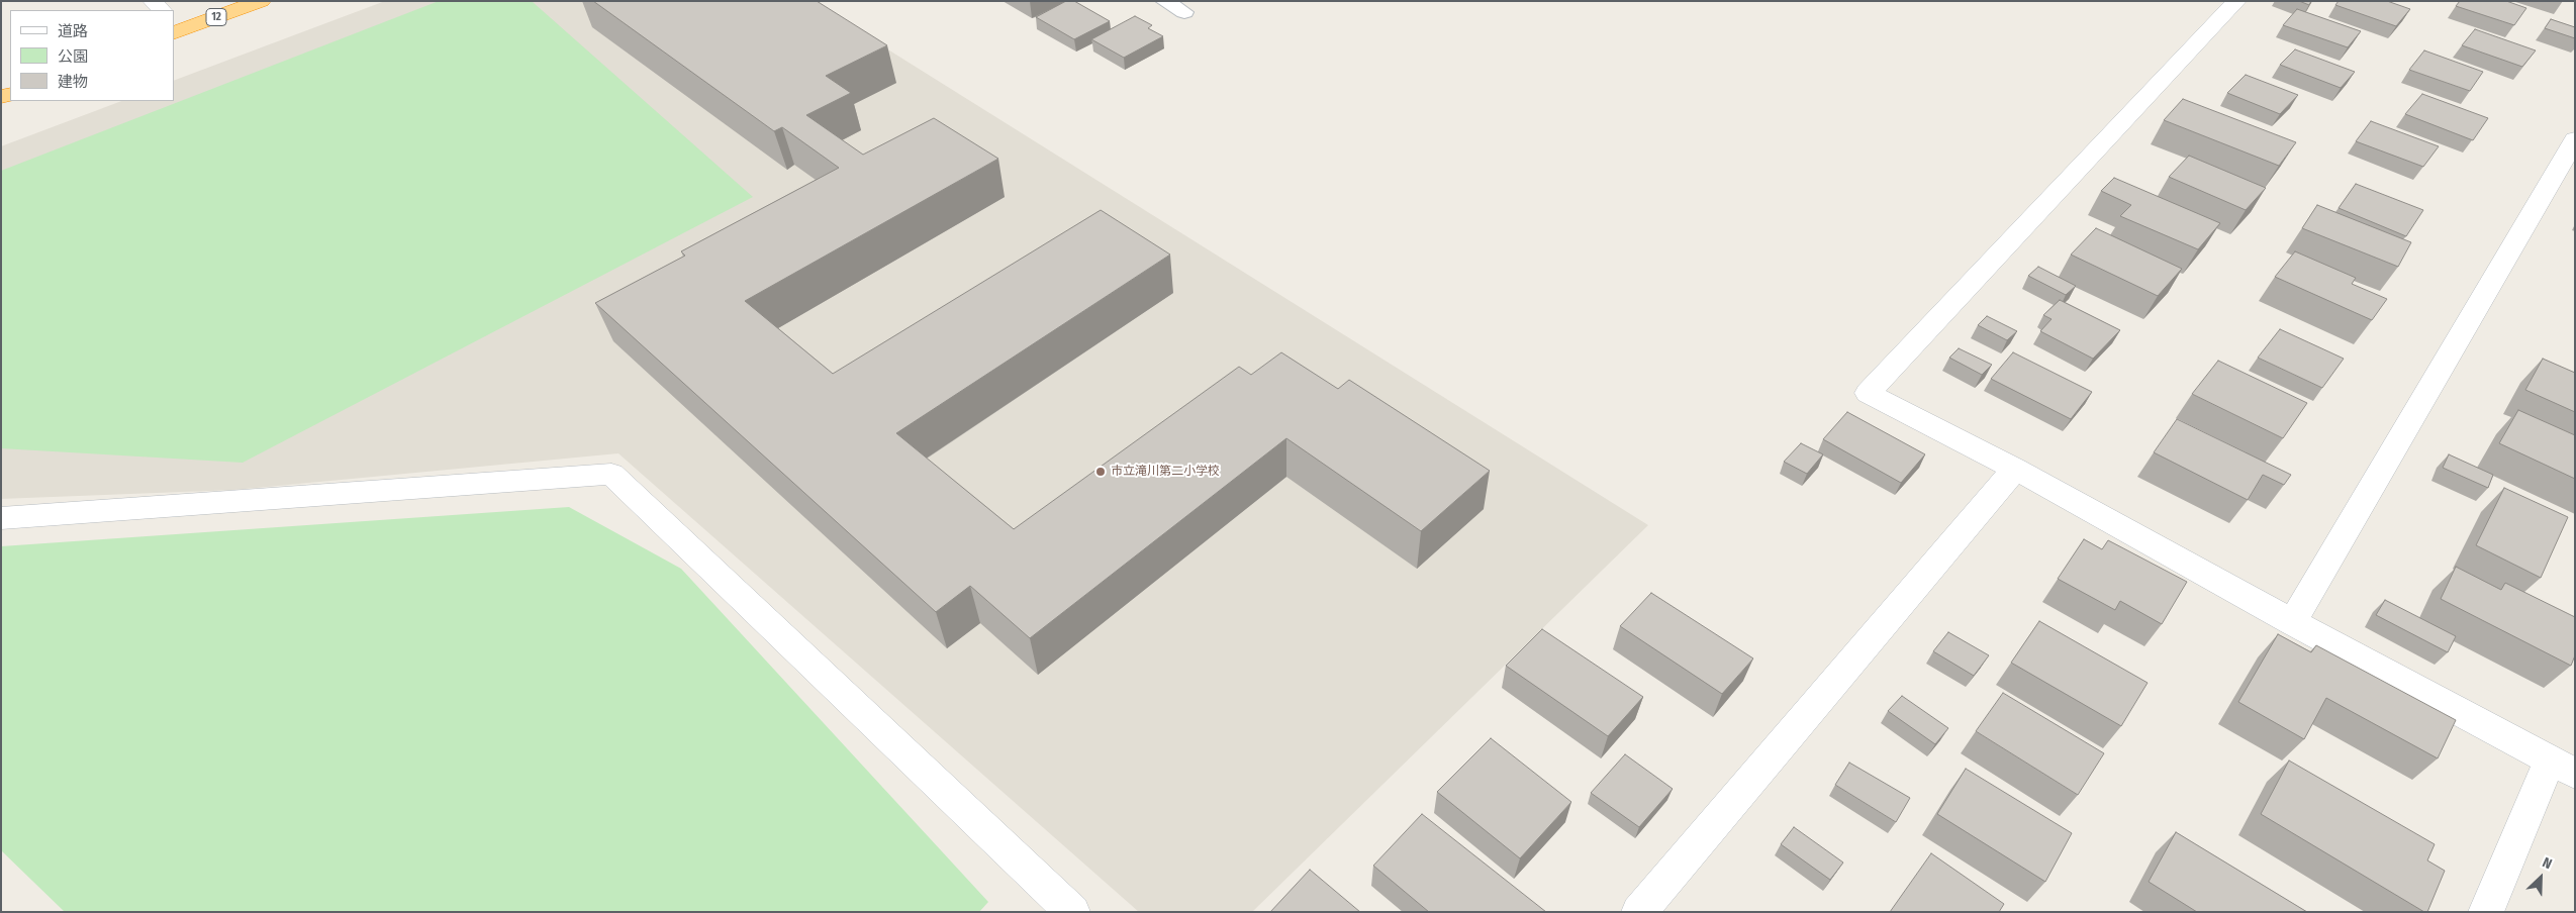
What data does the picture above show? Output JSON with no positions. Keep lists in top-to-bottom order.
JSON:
{
  "streets": {
    "highway": ["12"]
  },
  "places": ["市立滝川第二小学校"],
  "legend": ["道路", "公園", "建物"],
  "north": "top right"
}
